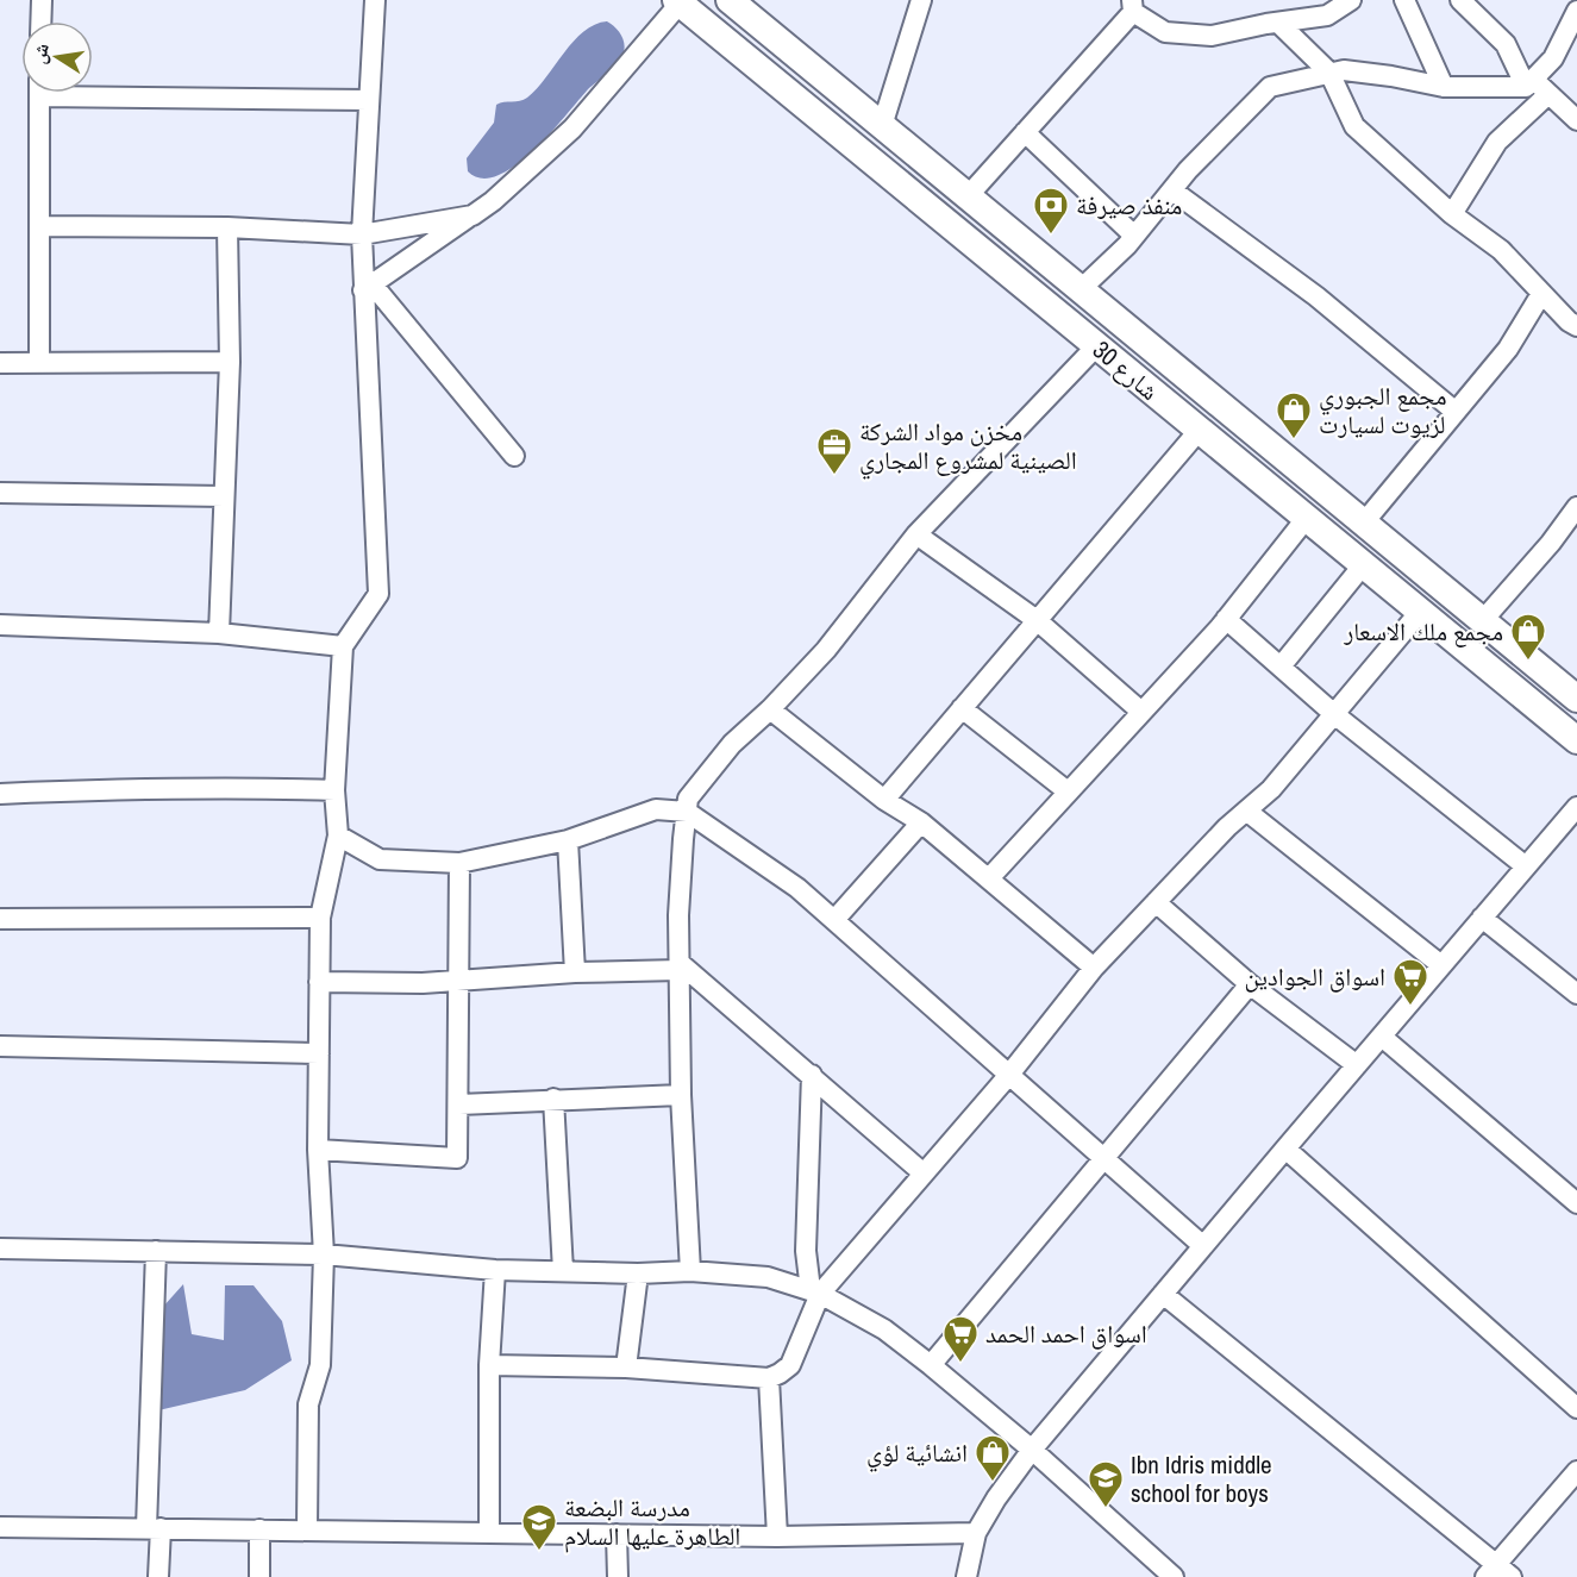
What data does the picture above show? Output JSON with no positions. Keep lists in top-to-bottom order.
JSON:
{
  "streets": {
    "street": ["شارع 30"]
  },
  "places": {
    "bank": ["منفذ صيرفة"],
    "shop": ["مجمع الجبوري لزيوت لسيارت", "مجمع ملك الاسعار", "انشائية لؤي"],
    "office": ["مخزن مواد الشركة الصينية لمشروع المجاري"],
    "supermarket": ["اسواق الجوادين", "اسواق احمد الحمد"],
    "school or university": ["Ibn Idris middle school for boys", "مدرسة البضعة الطاهرة عليها السلام"]
  },
  "north": "left"
}
